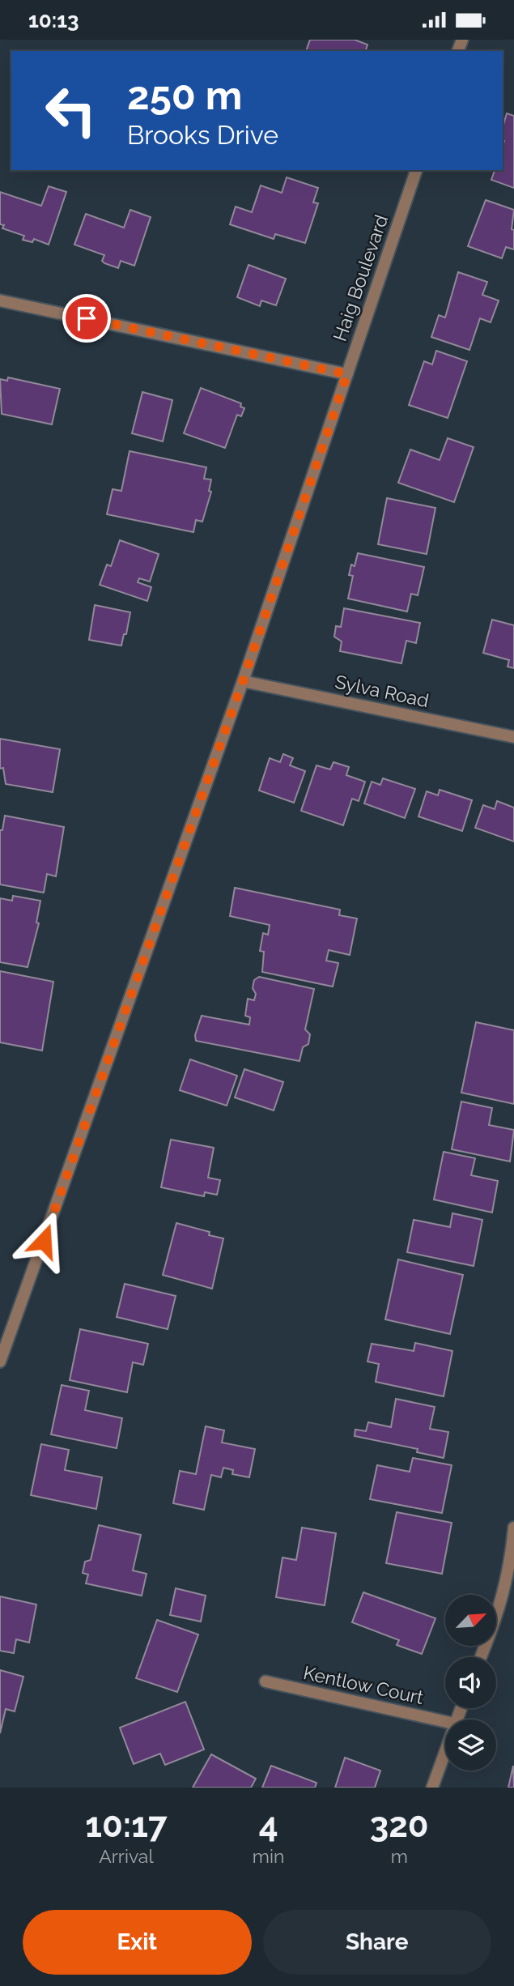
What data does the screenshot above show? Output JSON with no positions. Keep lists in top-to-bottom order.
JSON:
{
  "streets": {
    "street": ["Haig Boulevard", "Sylva Road", "Kentlow Court"]
  },
  "crossings": [
    ["Haig Boulevard", "Sylva Road"]
  ],
  "north": "top right",
  "page": {
    "status": "10:13",
    "turn": ["250 m", "Brooks Drive"],
    "eta": [
      "10:17",
      "Arrival",
      "4",
      "min",
      "320",
      "m"
    ],
    "buttons": ["Exit", "Share"]
  }
}
